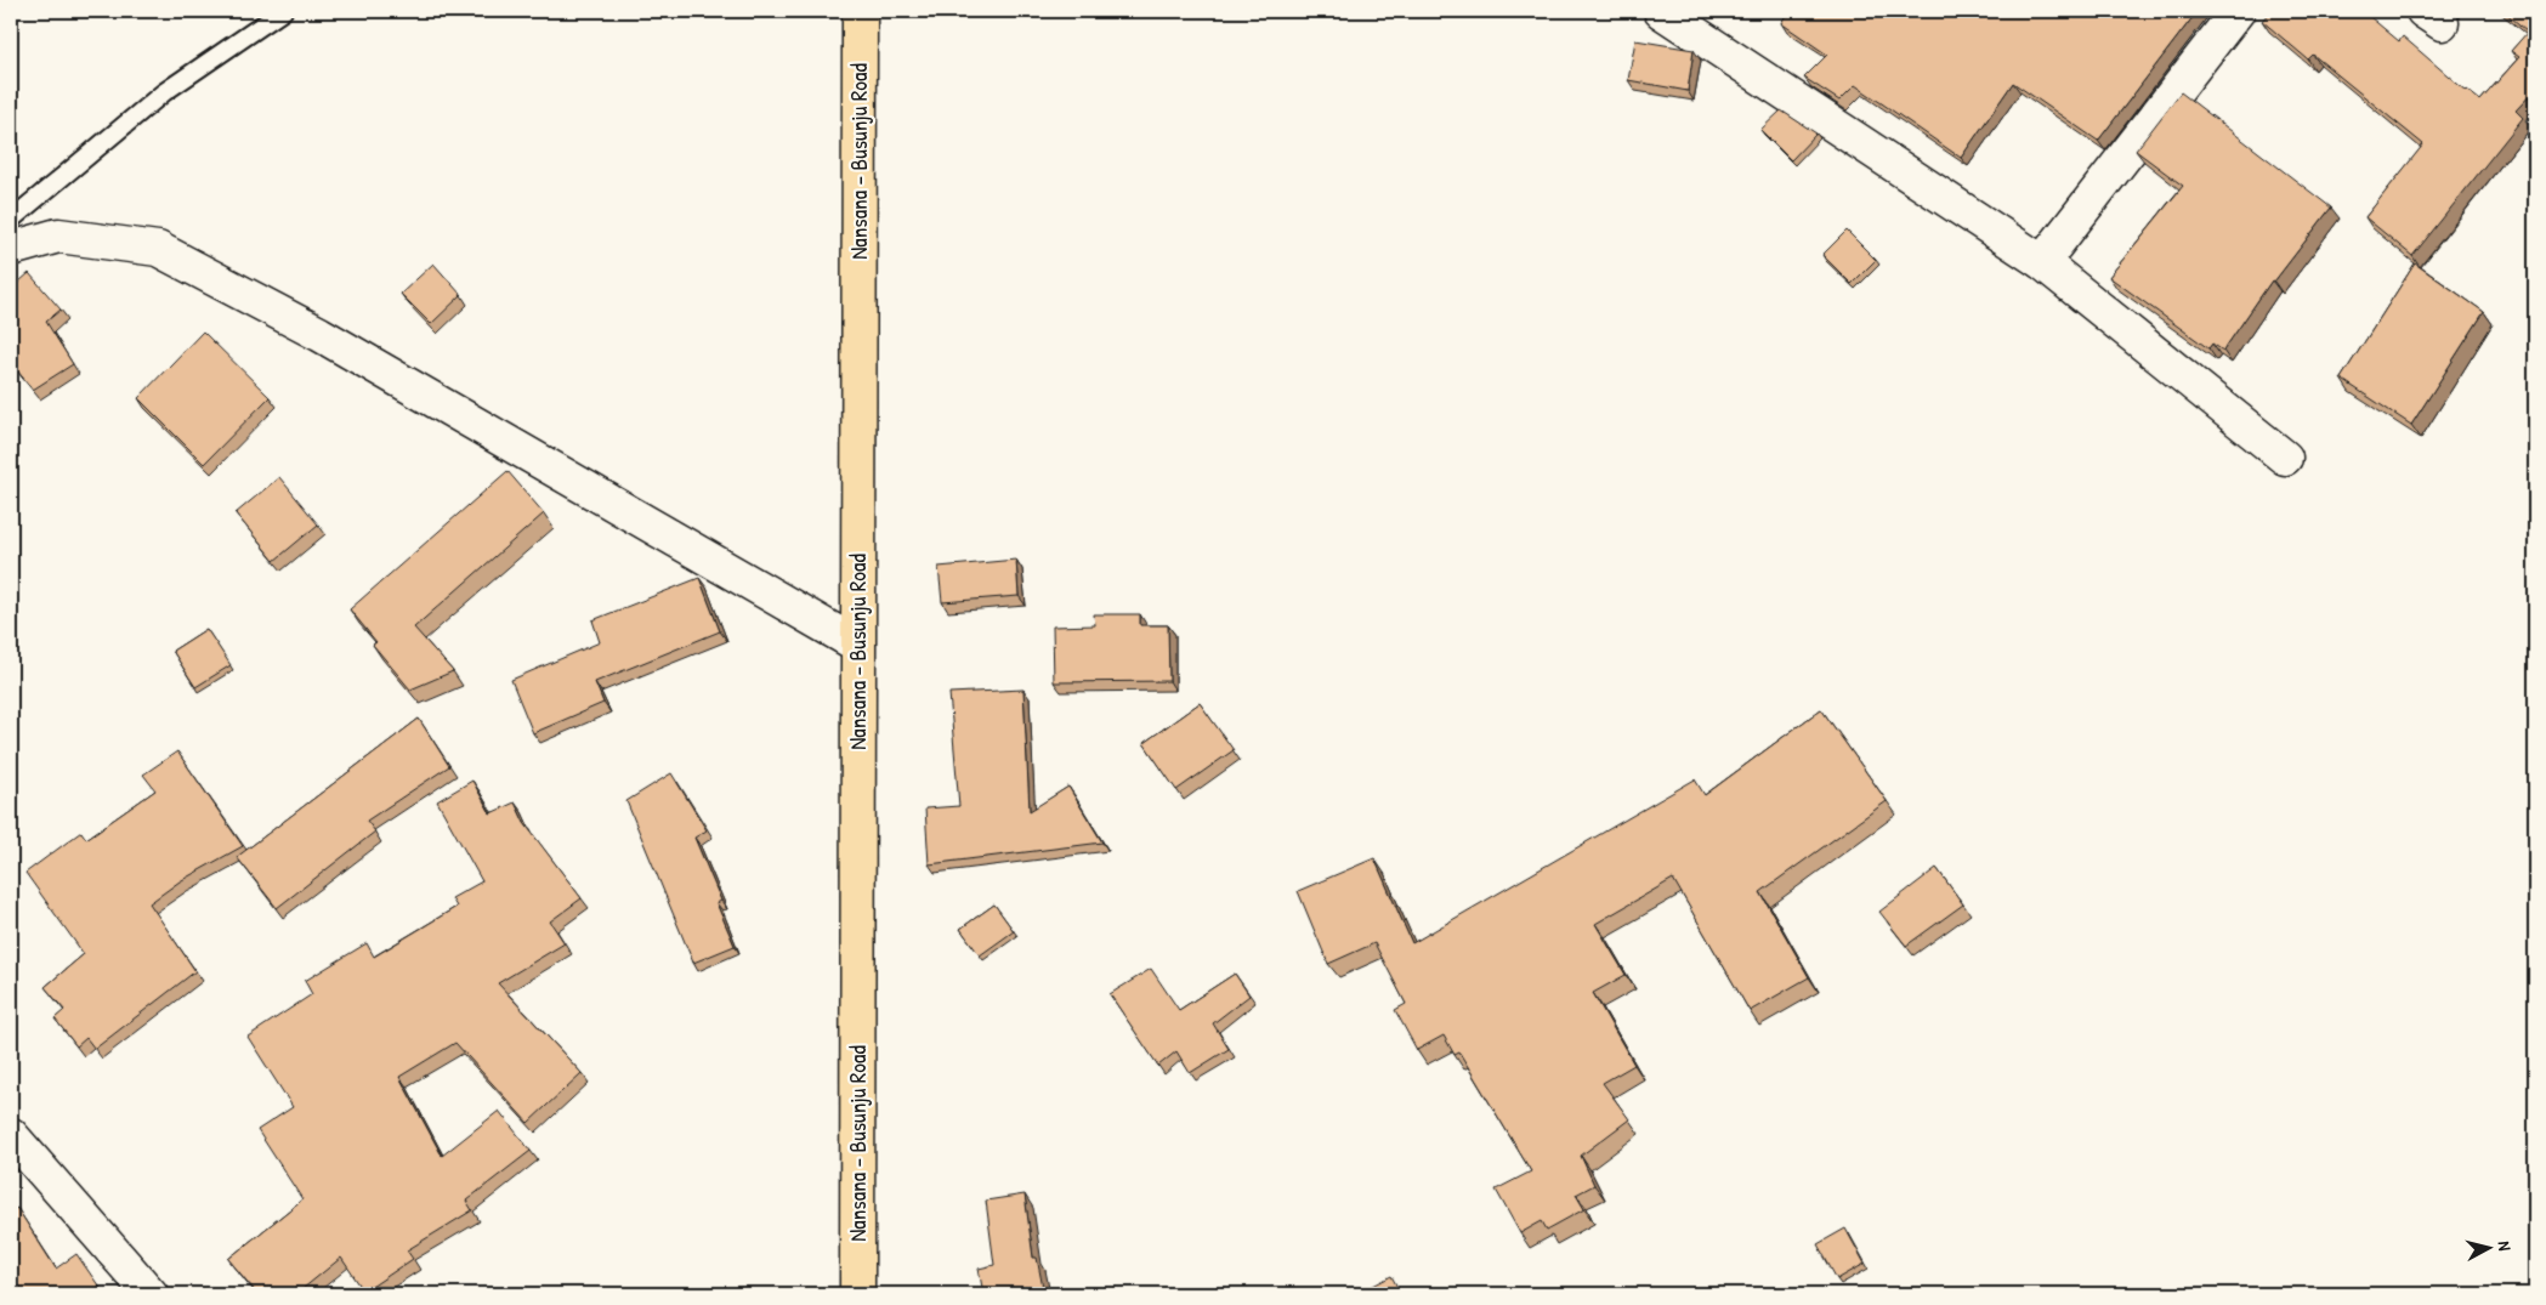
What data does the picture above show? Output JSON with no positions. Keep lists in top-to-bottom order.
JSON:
{
  "streets": {
    "main road": ["Nansana - Busunju Road"]
  },
  "north": "right"
}
